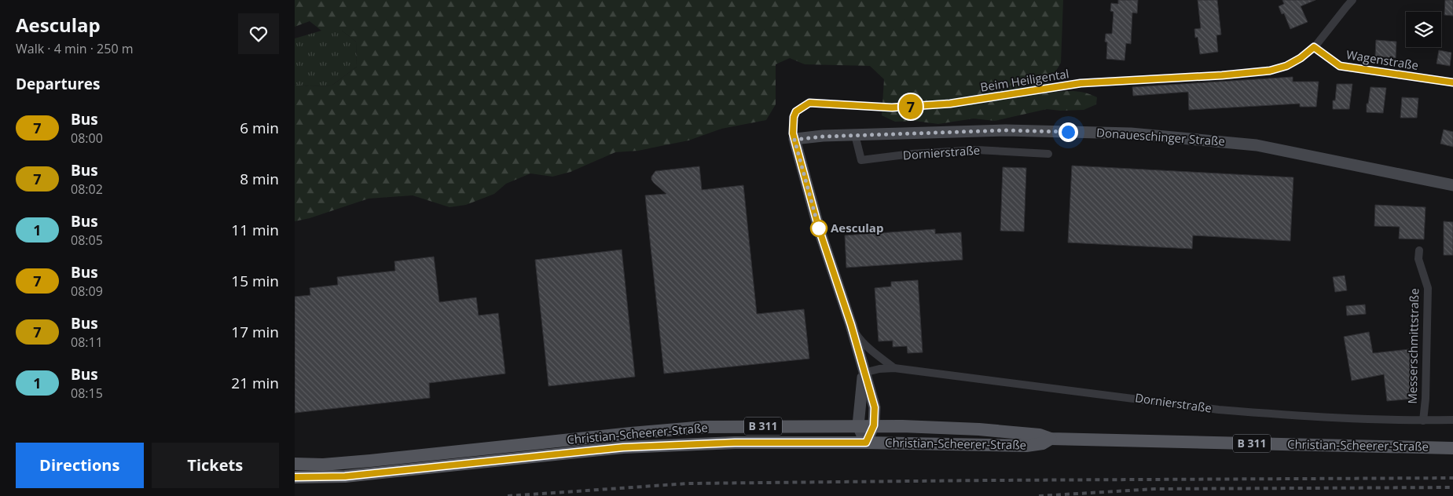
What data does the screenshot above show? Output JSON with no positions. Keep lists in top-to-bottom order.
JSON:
{
  "streets": {
    "main road": ["B 311", "Christian-Scheerer-Straße"],
    "street": [
      "Wagenstraße",
      "Beim Heiligental",
      "Donaueschinger Straße",
      "Dornierstraße",
      "Messerschmittstraße"
    ]
  },
  "crossings": [
    ["Wagenstraße", "Beim Heiligental"],
    ["Beim Heiligental", "Donaueschinger Straße"],
    ["Beim Heiligental", "Dornierstraße"],
    ["Donaueschinger Straße", "Dornierstraße"],
    ["Dornierstraße", "Messerschmittstraße"],
    ["Dornierstraße", "Christian-Scheerer-Straße"]
  ],
  "places": ["Aesculap"],
  "lines": ["bus line 7"],
  "page": {
    "heading": [
      ["Aesculap", "Walk · 4 min · 250 m"],
      "Departures"
    ],
    "on_map": "7",
    "list": [
      {
        "mark": "7",
        "name": "Bus",
        "note": "08:00",
        "value": "6 min"
      },
      {
        "mark": "7",
        "name": "Bus",
        "note": "08:02",
        "value": "8 min"
      },
      {
        "mark": "1",
        "name": "Bus",
        "note": "08:05",
        "value": "11 min"
      },
      {
        "mark": "7",
        "name": "Bus",
        "note": "08:09",
        "value": "15 min"
      },
      {
        "mark": "7",
        "name": "Bus",
        "note": "08:11",
        "value": "17 min"
      },
      {
        "mark": "1",
        "name": "Bus",
        "note": "08:15",
        "value": "21 min"
      }
    ],
    "buttons": ["Directions", "Tickets"]
  }
}
